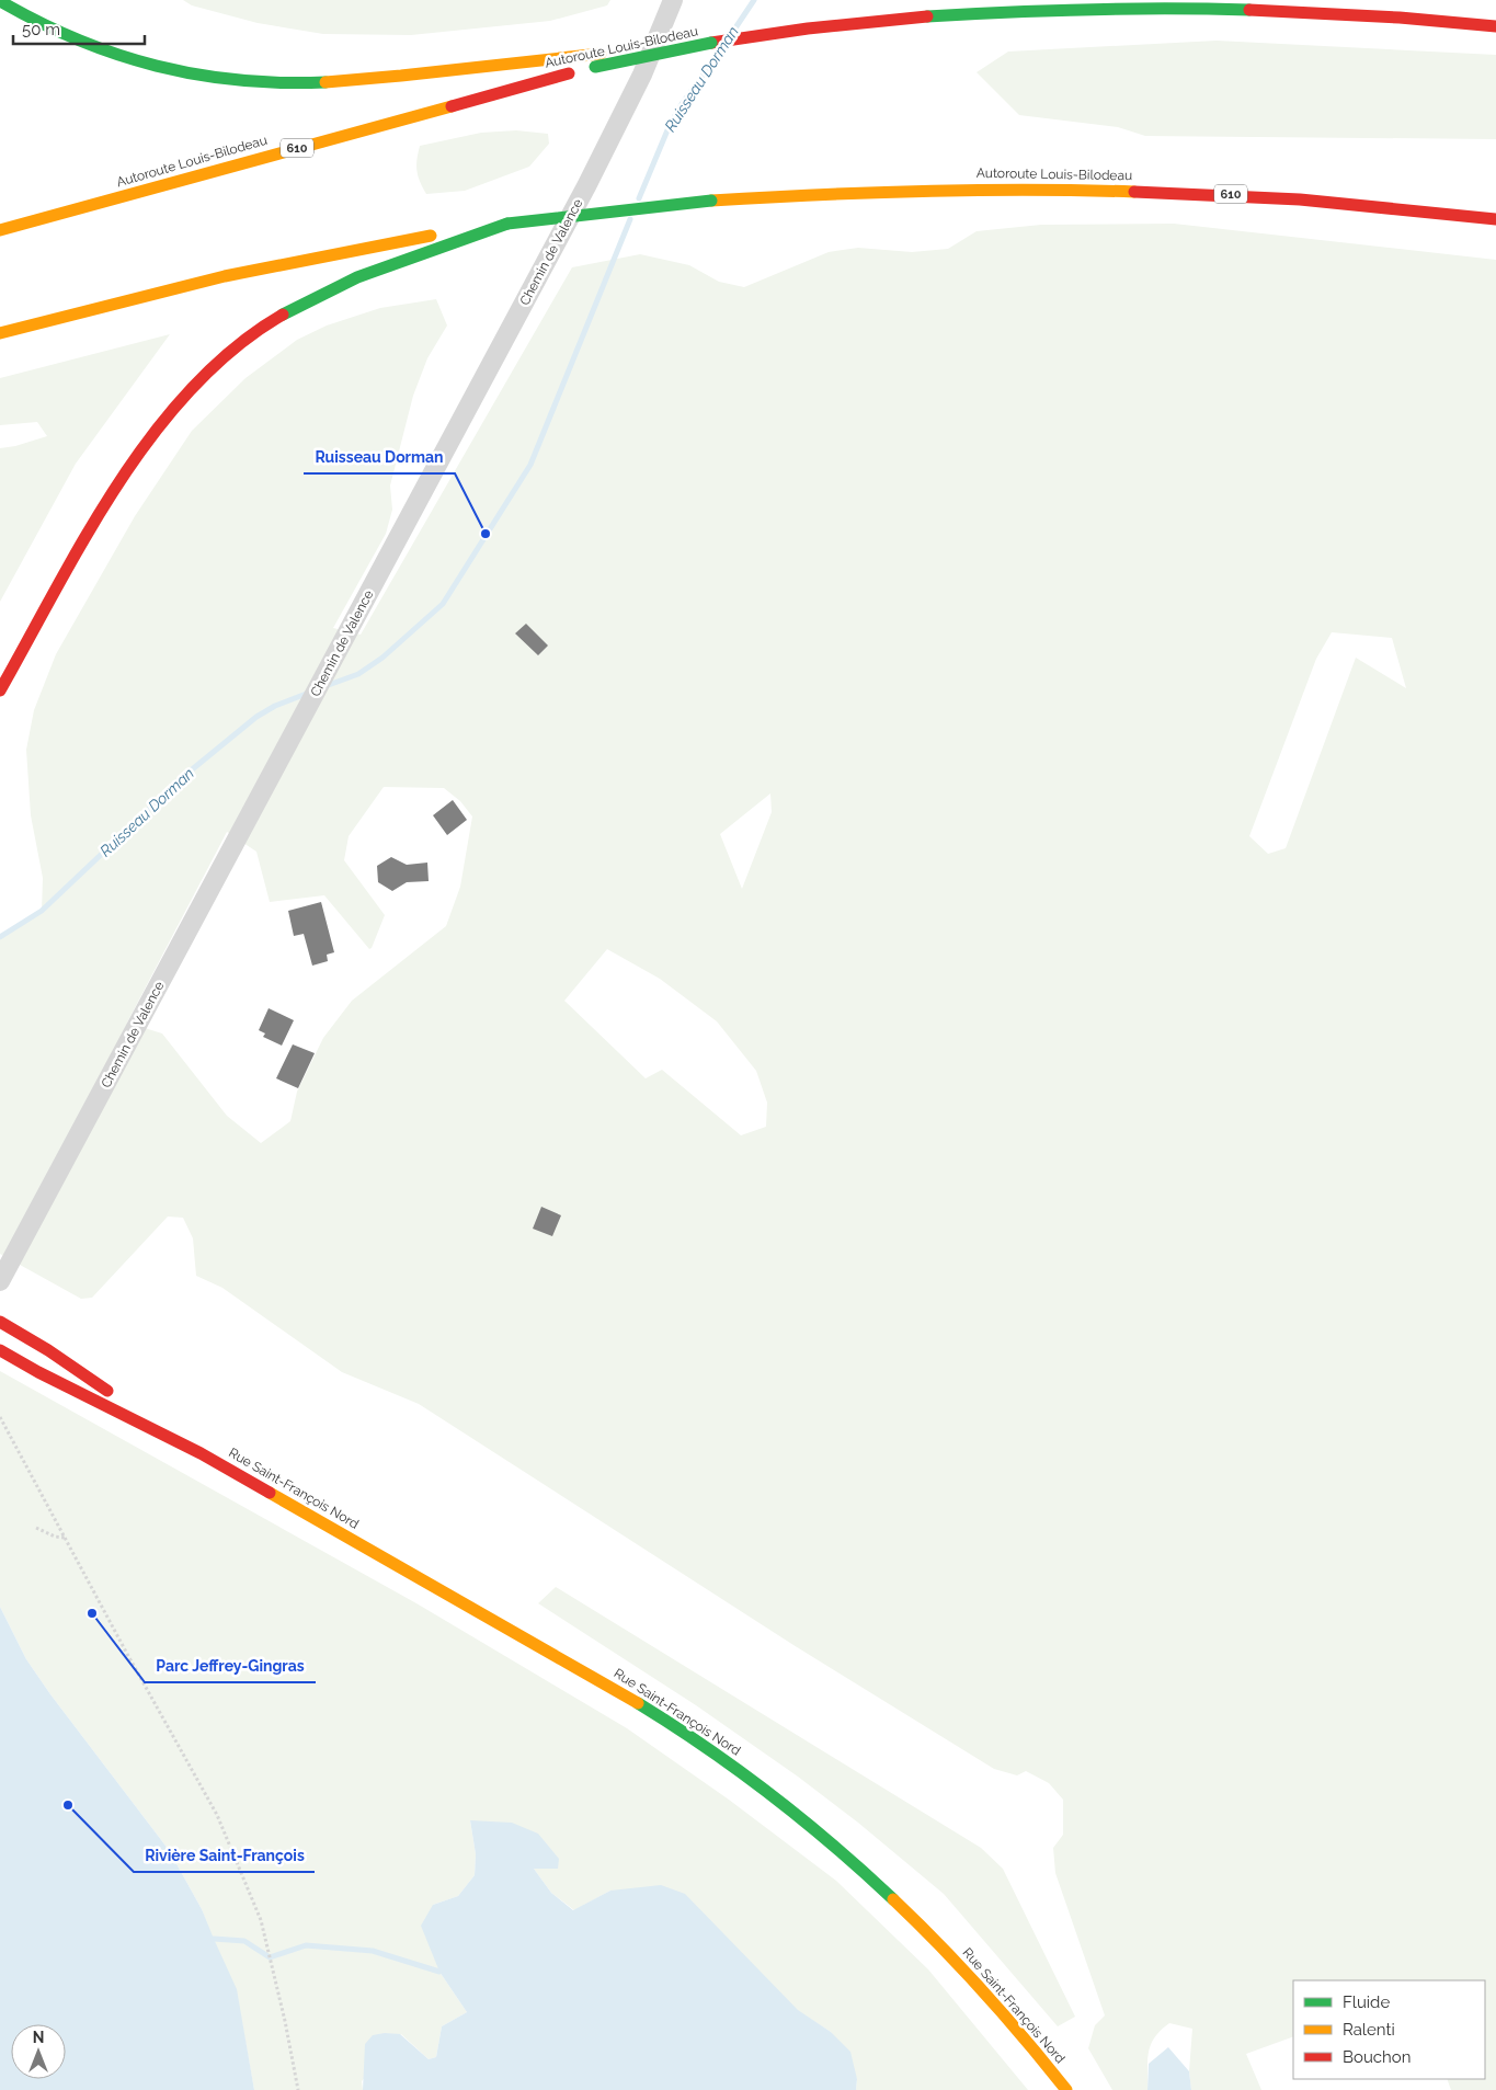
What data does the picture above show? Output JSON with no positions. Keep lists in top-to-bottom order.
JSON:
{
  "streets": {
    "main road": ["Autoroute Louis-Bilodeau", "610", "Rue Saint-François Nord"],
    "street": ["Chemin de Valence"]
  },
  "water": ["Ruisseau Dorman"],
  "places": ["Ruisseau Dorman", "Parc Jeffrey-Gingras", "Rivière Saint-François"],
  "legend": ["Fluide", "Ralenti", "Bouchon"],
  "scale_bar": "50 m",
  "north": "top"
}
